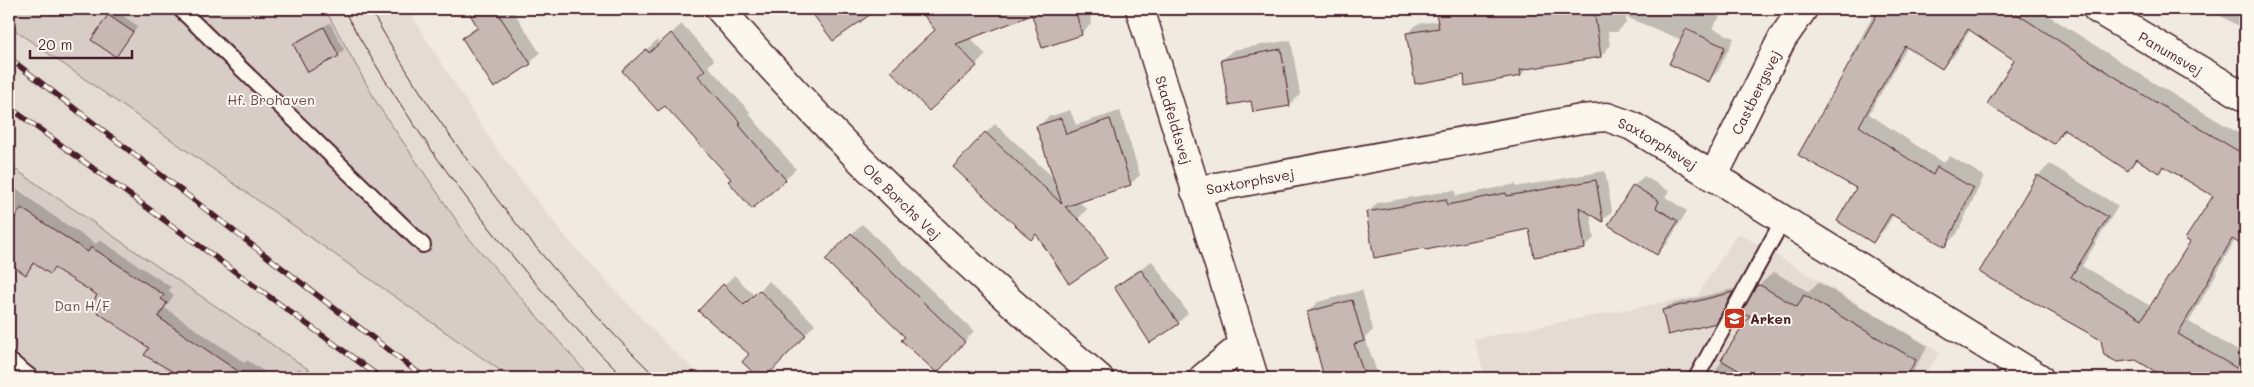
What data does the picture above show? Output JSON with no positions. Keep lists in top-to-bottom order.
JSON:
{
  "streets": {
    "street": [
      "Panumsvej",
      "Castbergsvej",
      "Stadfeldtsvej",
      "Saxtorphsvej",
      "Ole Borchs Vej"
    ]
  },
  "crossings": [
    ["Castbergsvej", "Saxtorphsvej"],
    ["Stadfeldtsvej", "Saxtorphsvej"]
  ],
  "parks": ["Hf. Brohaven", "Dan H/F"],
  "places": {
    "school or university": ["Arken"]
  },
  "scale_bar": "20 m"
}
